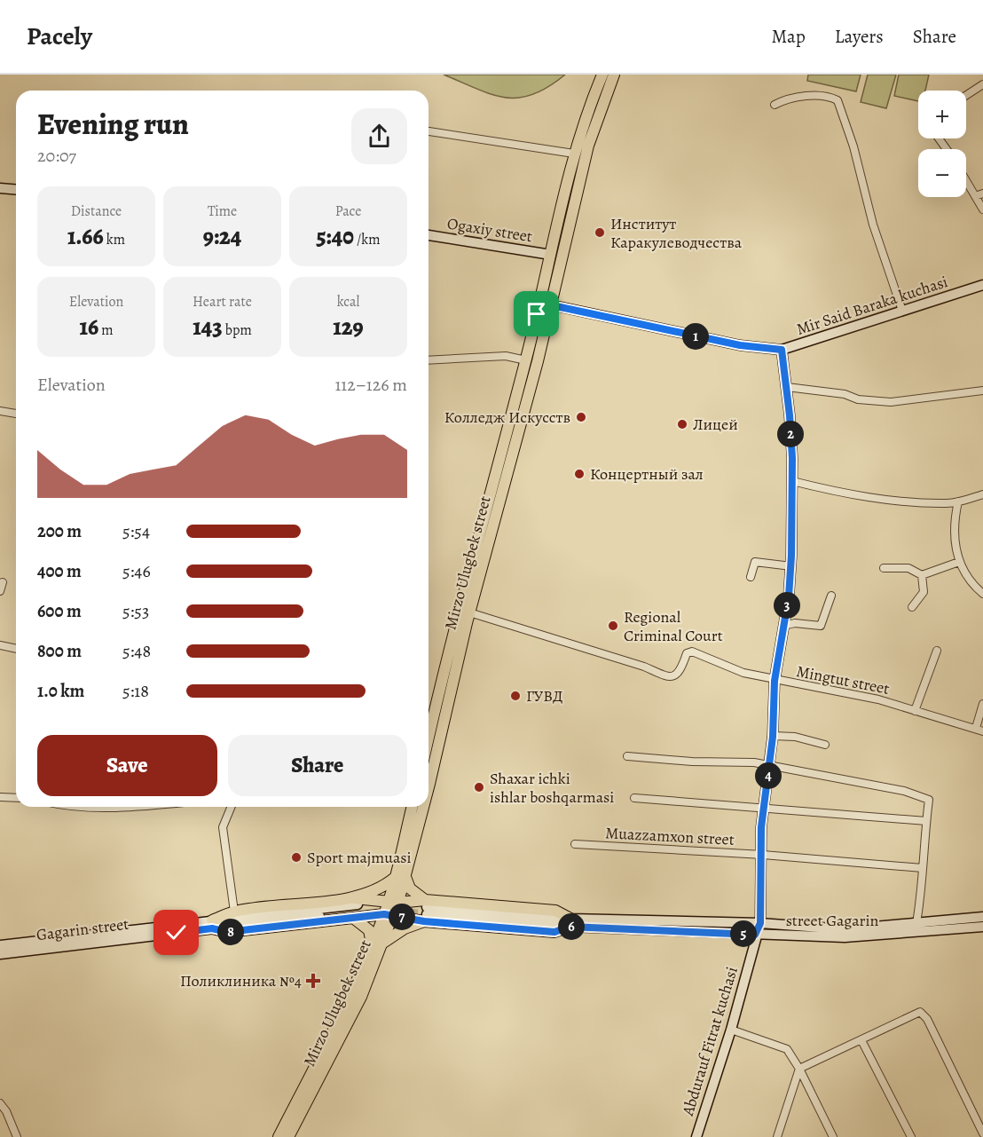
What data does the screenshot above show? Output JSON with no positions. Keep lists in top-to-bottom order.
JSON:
{
  "streets": {
    "main road": ["Mirzo Ulugbek street"],
    "street": [
      "Ogaxiy street",
      "Mir Said Baraka kuchasi",
      "Mingtut street",
      "Muazzamxon street",
      "street Gagarin",
      "Gagarin street",
      "Abdurauf Fitrat kuchasi"
    ]
  },
  "crossings": [
    ["Ogaxiy street", "Mirzo Ulugbek street"],
    ["Mir Said Baraka kuchasi", "Mirzo Ulugbek street"],
    ["Mirzo Ulugbek street", "Mingtut street"],
    ["street Gagarin", "Abdurauf Fitrat kuchasi"]
  ],
  "places": {
    "other": [
      "Институт Каракулеводчества",
      "Колледж Искусств",
      "Лицей",
      "Концертный зал",
      "Regional Criminal Court",
      "ГУВД",
      "Shaxar ichki ishlar boshqarmasi",
      "Sport majmuasi"
    ],
    "health": ["Поликлиника №4"]
  },
  "page": {
    "header": "Pacely",
    "nav": ["Map", "Layers", "Share"],
    "map_buttons": ["+", "−"],
    "heading": ["Evening run", "20:07"],
    "stats": [
      ["Distance", "1.66 km"],
      ["Time", "9:24"],
      ["Pace", "5:40 /km"],
      ["Elevation", "16 m"],
      ["Heart rate", "143 bpm"],
      ["kcal", "129"]
    ],
    "pins": [
      "1",
      "2",
      "3",
      "4",
      "7",
      "6",
      "8",
      "5"
    ],
    "chart": ["Elevation", "112–126 m"],
    "list": [
      {
        "name": "200 m",
        "note": "5:54"
      },
      {
        "name": "400 m",
        "note": "5:46"
      },
      {
        "name": "600 m",
        "note": "5:53"
      },
      {
        "name": "800 m",
        "note": "5:48"
      },
      {
        "name": "1.0 km",
        "note": "5:18"
      }
    ],
    "buttons": ["Save", "Share"]
  }
}
